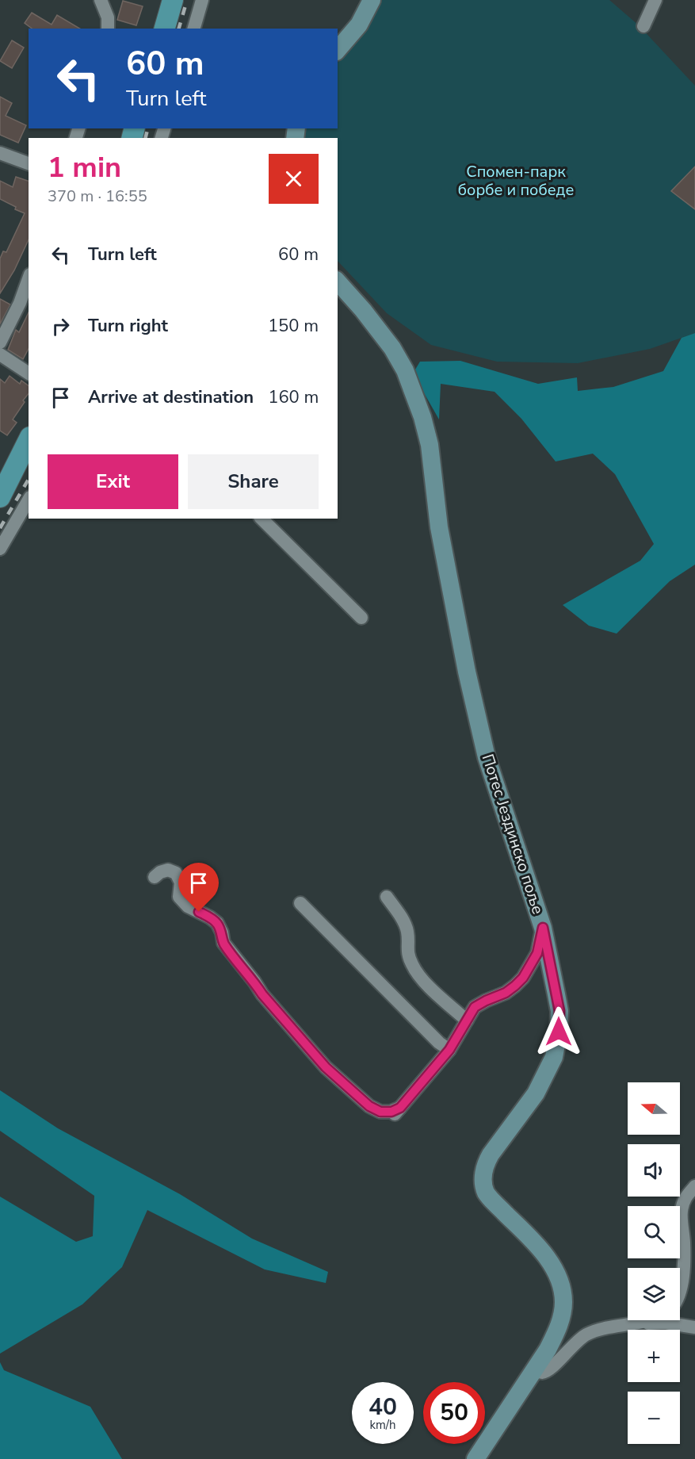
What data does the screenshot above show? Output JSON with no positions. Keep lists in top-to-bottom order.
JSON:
{
  "streets": {
    "main road": ["Потес Јездинско поље"]
  },
  "parks": ["Спомен-парк борбе и победе"],
  "north": "left",
  "page": {
    "turn": ["60 m", "Turn left"],
    "heading": ["1 min", "370 m · 16:55"],
    "list": [
      {
        "name": "Turn left",
        "value": "60 m"
      },
      {
        "name": "Turn right",
        "value": "150 m"
      },
      {
        "name": "Arrive at destination",
        "value": "160 m"
      }
    ],
    "buttons": ["Exit", "Share"],
    "map_buttons": ["+", "−"],
    "speed": "40 km/h",
    "limit": "50"
  }
}
